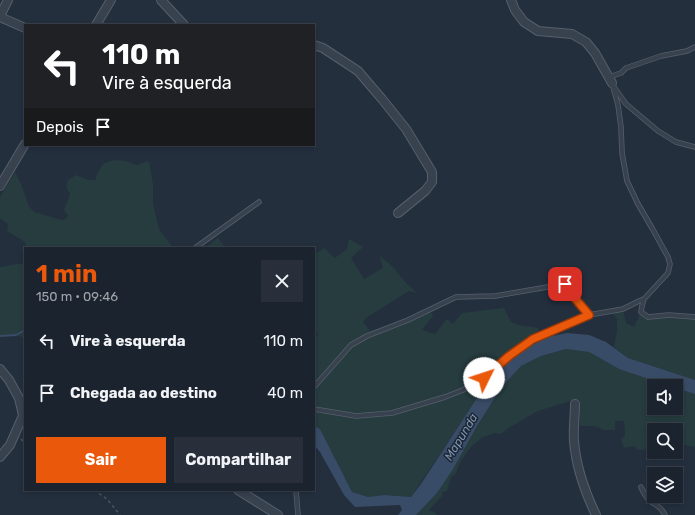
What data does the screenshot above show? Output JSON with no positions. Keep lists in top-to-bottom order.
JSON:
{
  "water": ["Mapunda"],
  "page": {
    "turn": ["110 m", "Vire à esquerda"],
    "then": "Depois",
    "heading": ["1 min", "150 m · 09:46"],
    "list": [
      {
        "name": "Vire à esquerda",
        "value": "110 m"
      },
      {
        "name": "Chegada ao destino",
        "value": "40 m"
      }
    ],
    "buttons": ["Sair", "Compartilhar"]
  }
}
